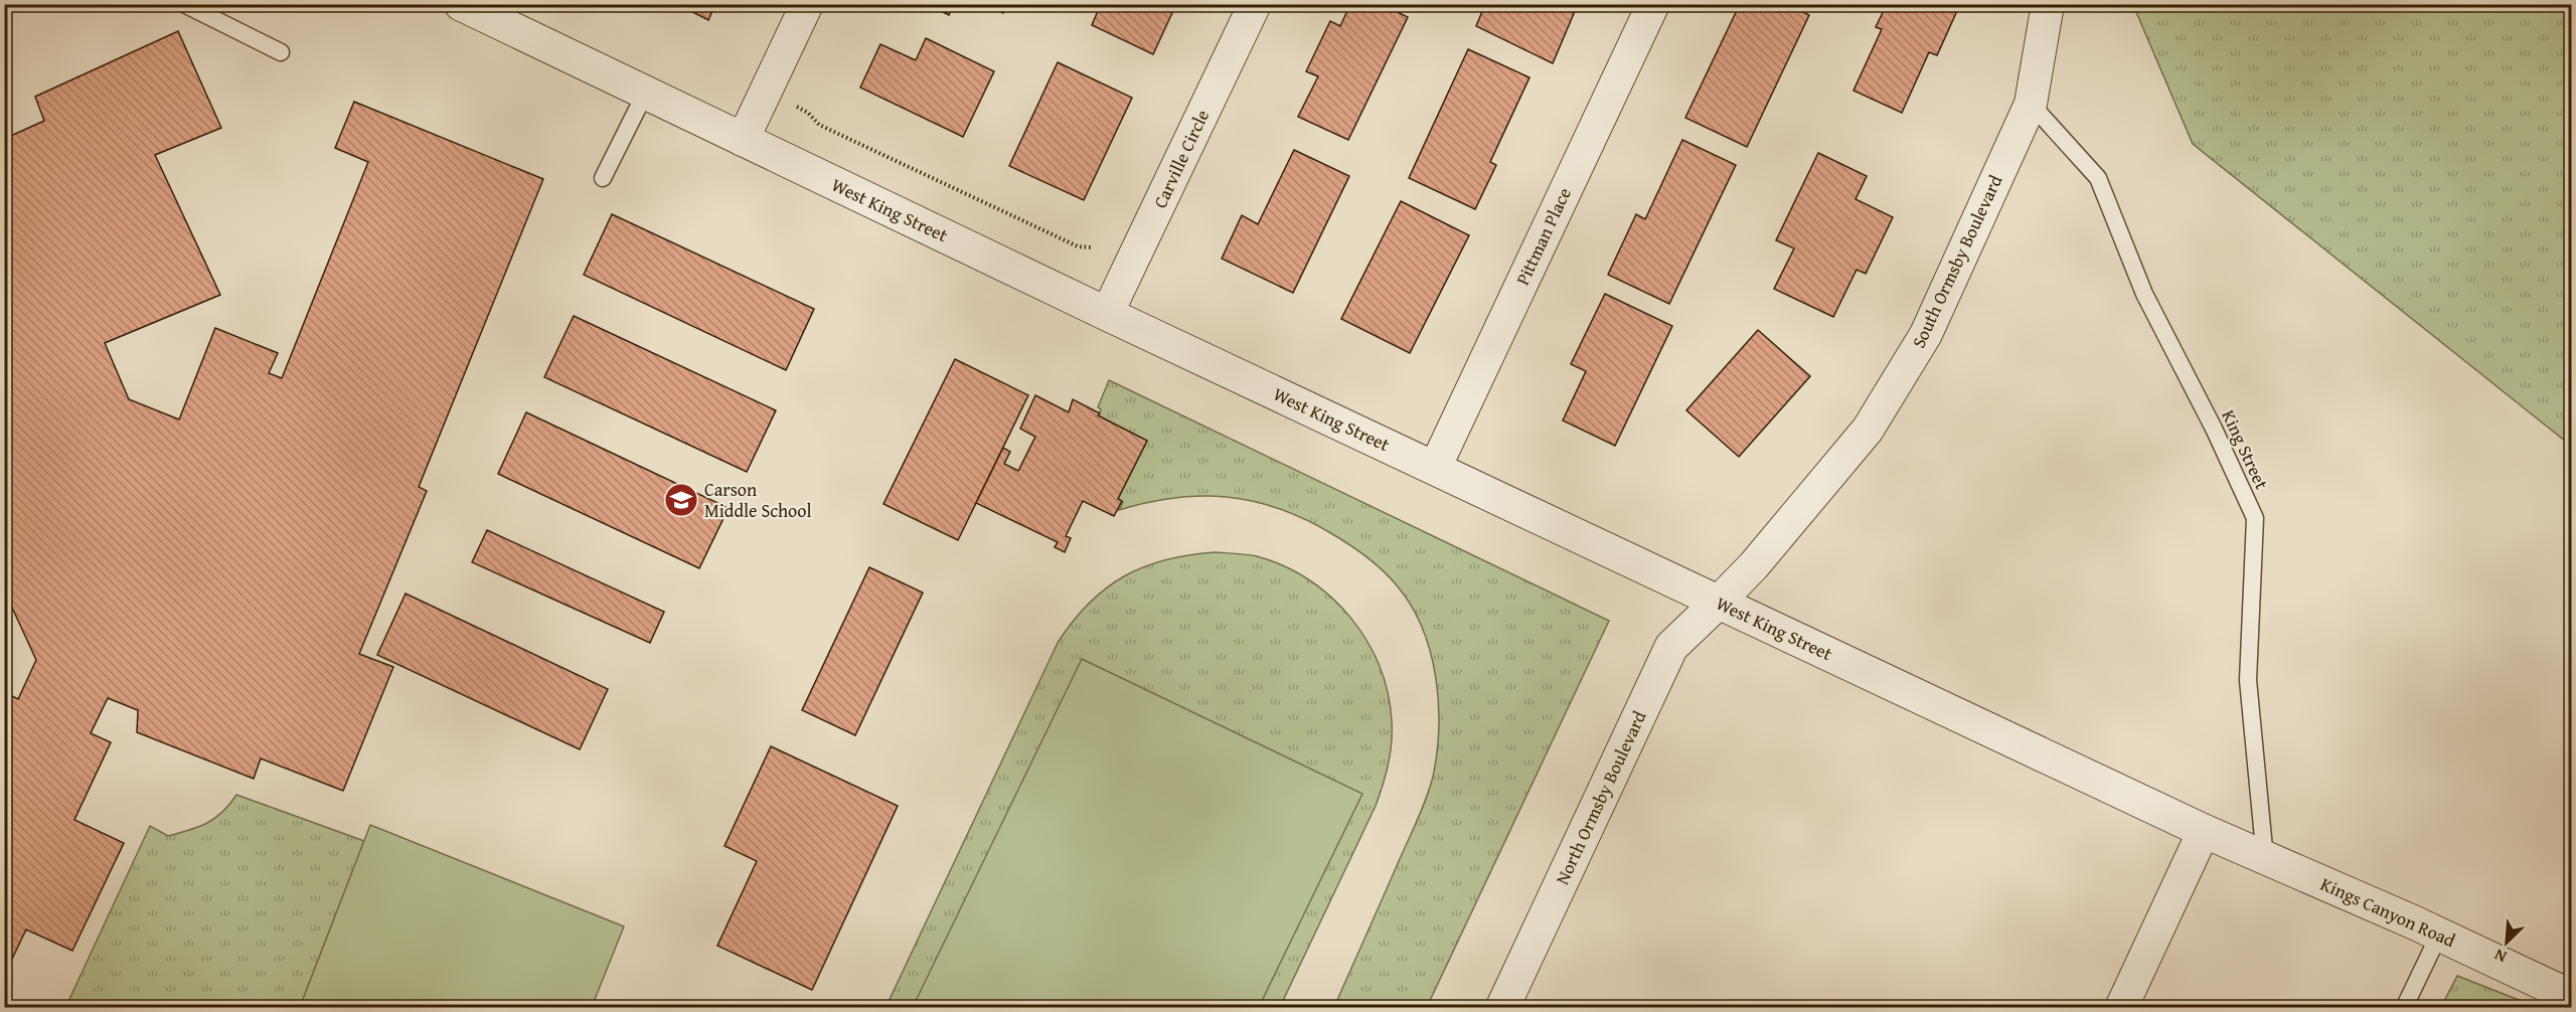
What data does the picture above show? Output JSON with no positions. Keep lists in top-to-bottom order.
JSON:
{
  "streets": {
    "street": [
      "Carville Circle",
      "West King Street",
      "Pittman Place",
      "South Ormsby Boulevard",
      "North Ormsby Boulevard",
      "Kings Canyon Road"
    ],
    "lane": ["King Street"]
  },
  "crossings": [
    ["Carville Circle", "West King Street"],
    ["West King Street", "Pittman Place"],
    ["West King Street", "South Ormsby Boulevard"],
    ["West King Street", "North Ormsby Boulevard"],
    ["West King Street", "Kings Canyon Road"],
    ["South Ormsby Boulevard", "King Street"],
    ["South Ormsby Boulevard", "North Ormsby Boulevard"],
    ["King Street", "Kings Canyon Road"]
  ],
  "places": {
    "school or university": ["Carson Middle School"]
  },
  "north": "bottom left"
}
